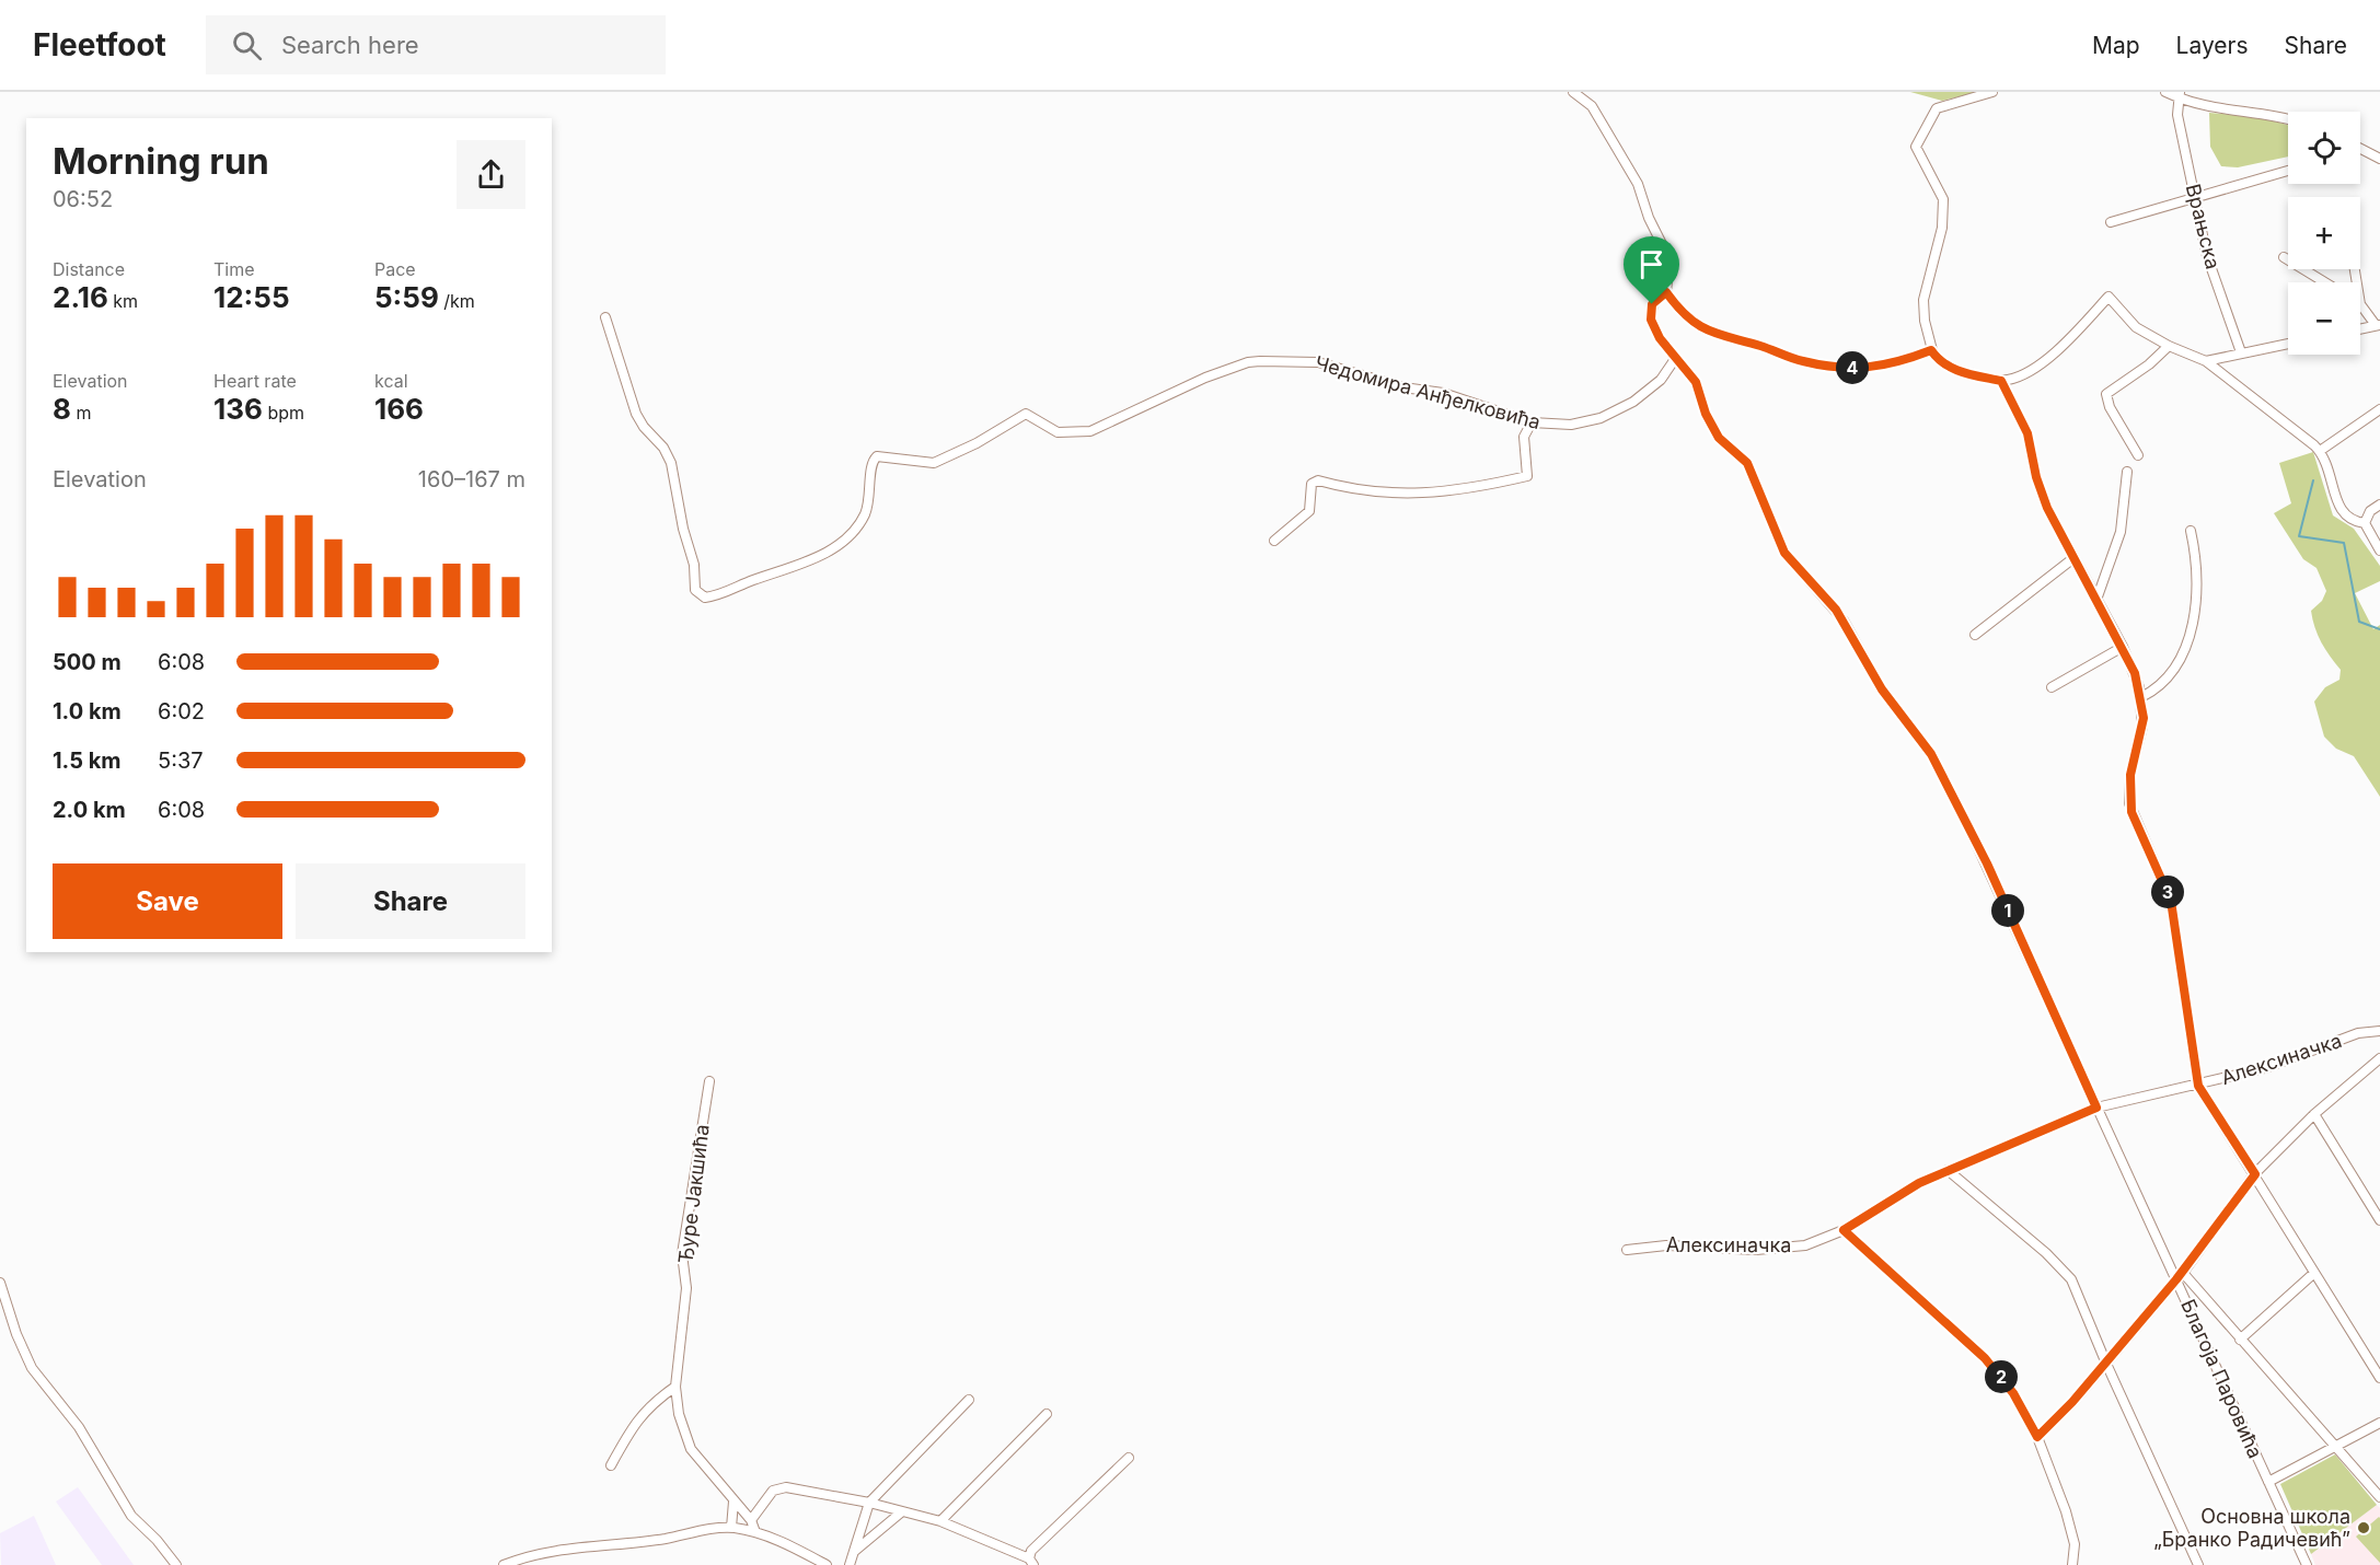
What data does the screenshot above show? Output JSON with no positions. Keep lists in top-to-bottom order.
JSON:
{
  "streets": {
    "street": [
      "Врањска",
      "Чедомира Анђелковића",
      "Алексиначка",
      "Ђуре Јакшића",
      "Благоја Паровића"
    ]
  },
  "crossings": [
    ["Чедомира Анђелковића", "Благоја Паровића"],
    ["Алексиначка", "Благоја Паровића"]
  ],
  "places": ["Основна школа „Бранко Радичевић”"],
  "page": {
    "header": "Fleetfoot",
    "search": "Search here",
    "nav": ["Map", "Layers", "Share"],
    "map_buttons": ["+", "−"],
    "heading": ["Morning run", "06:52"],
    "stats": [
      ["Distance", "2.16 km"],
      ["Time", "12:55"],
      ["Pace", "5:59 /km"],
      ["Elevation", "8 m"],
      ["Heart rate", "136 bpm"],
      ["kcal", "166"]
    ],
    "pins": [
      "4",
      "3",
      "1",
      "2"
    ],
    "chart": ["Elevation", "160–167 m"],
    "list": [
      {
        "name": "500 m",
        "note": "6:08"
      },
      {
        "name": "1.0 km",
        "note": "6:02"
      },
      {
        "name": "1.5 km",
        "note": "5:37"
      },
      {
        "name": "2.0 km",
        "note": "6:08"
      }
    ],
    "buttons": ["Save", "Share"]
  }
}
